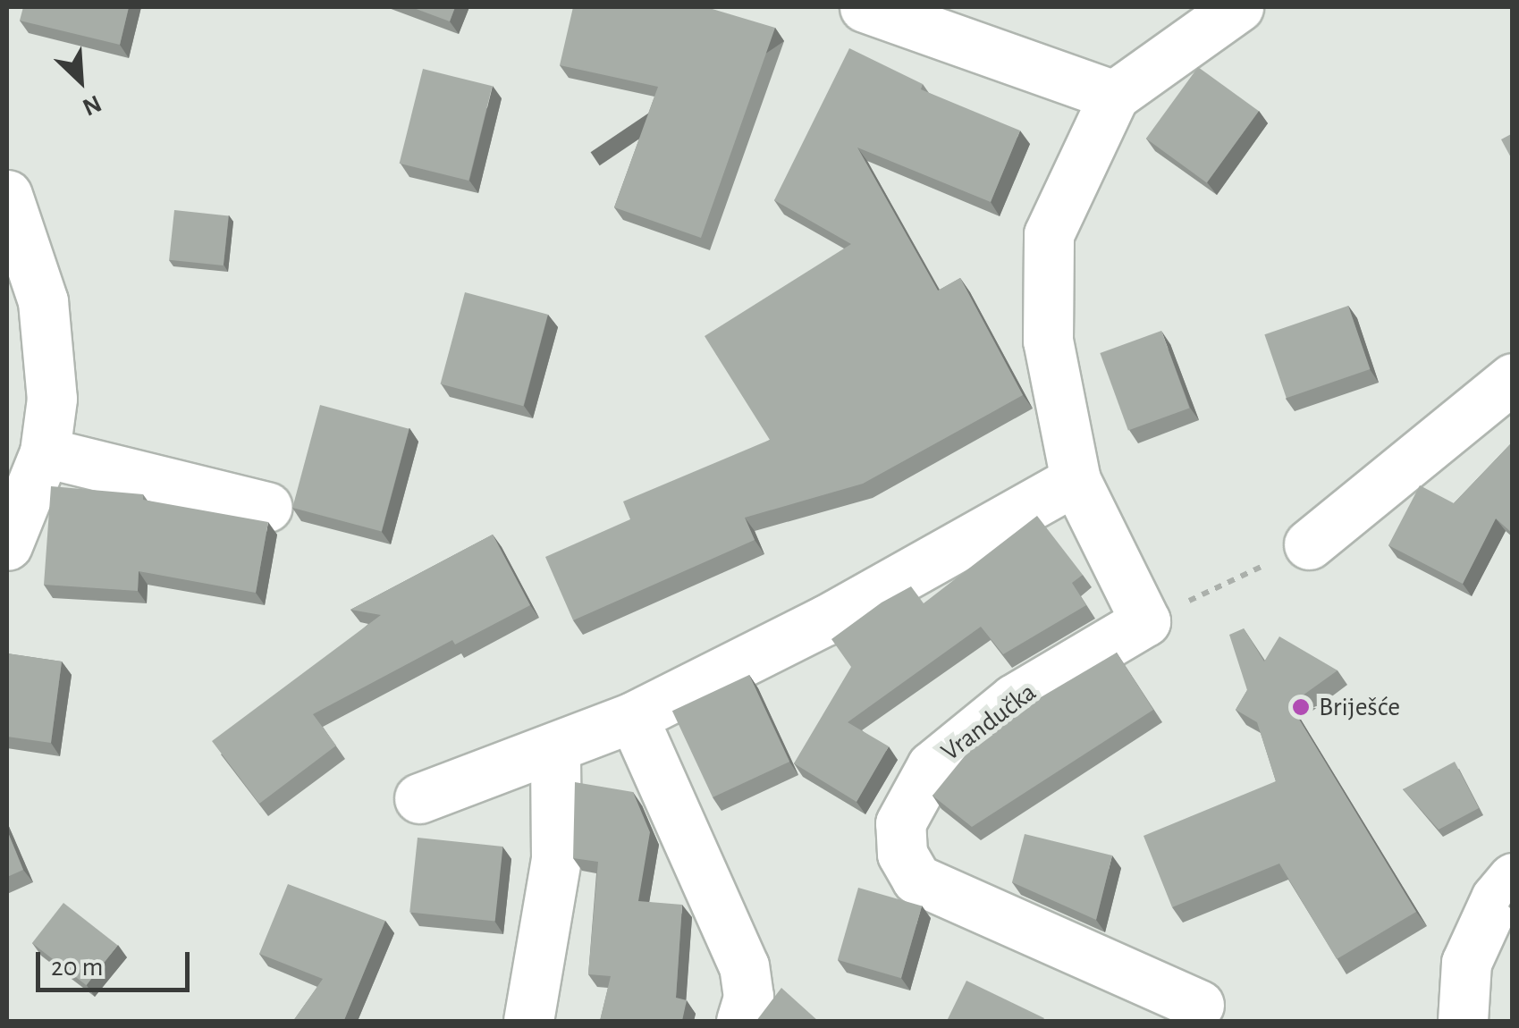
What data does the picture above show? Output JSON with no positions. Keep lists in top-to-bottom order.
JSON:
{
  "streets": {
    "street": ["Vrandučka"]
  },
  "places": ["Briješće"],
  "scale_bar": "20 m",
  "north": "bottom right"
}
